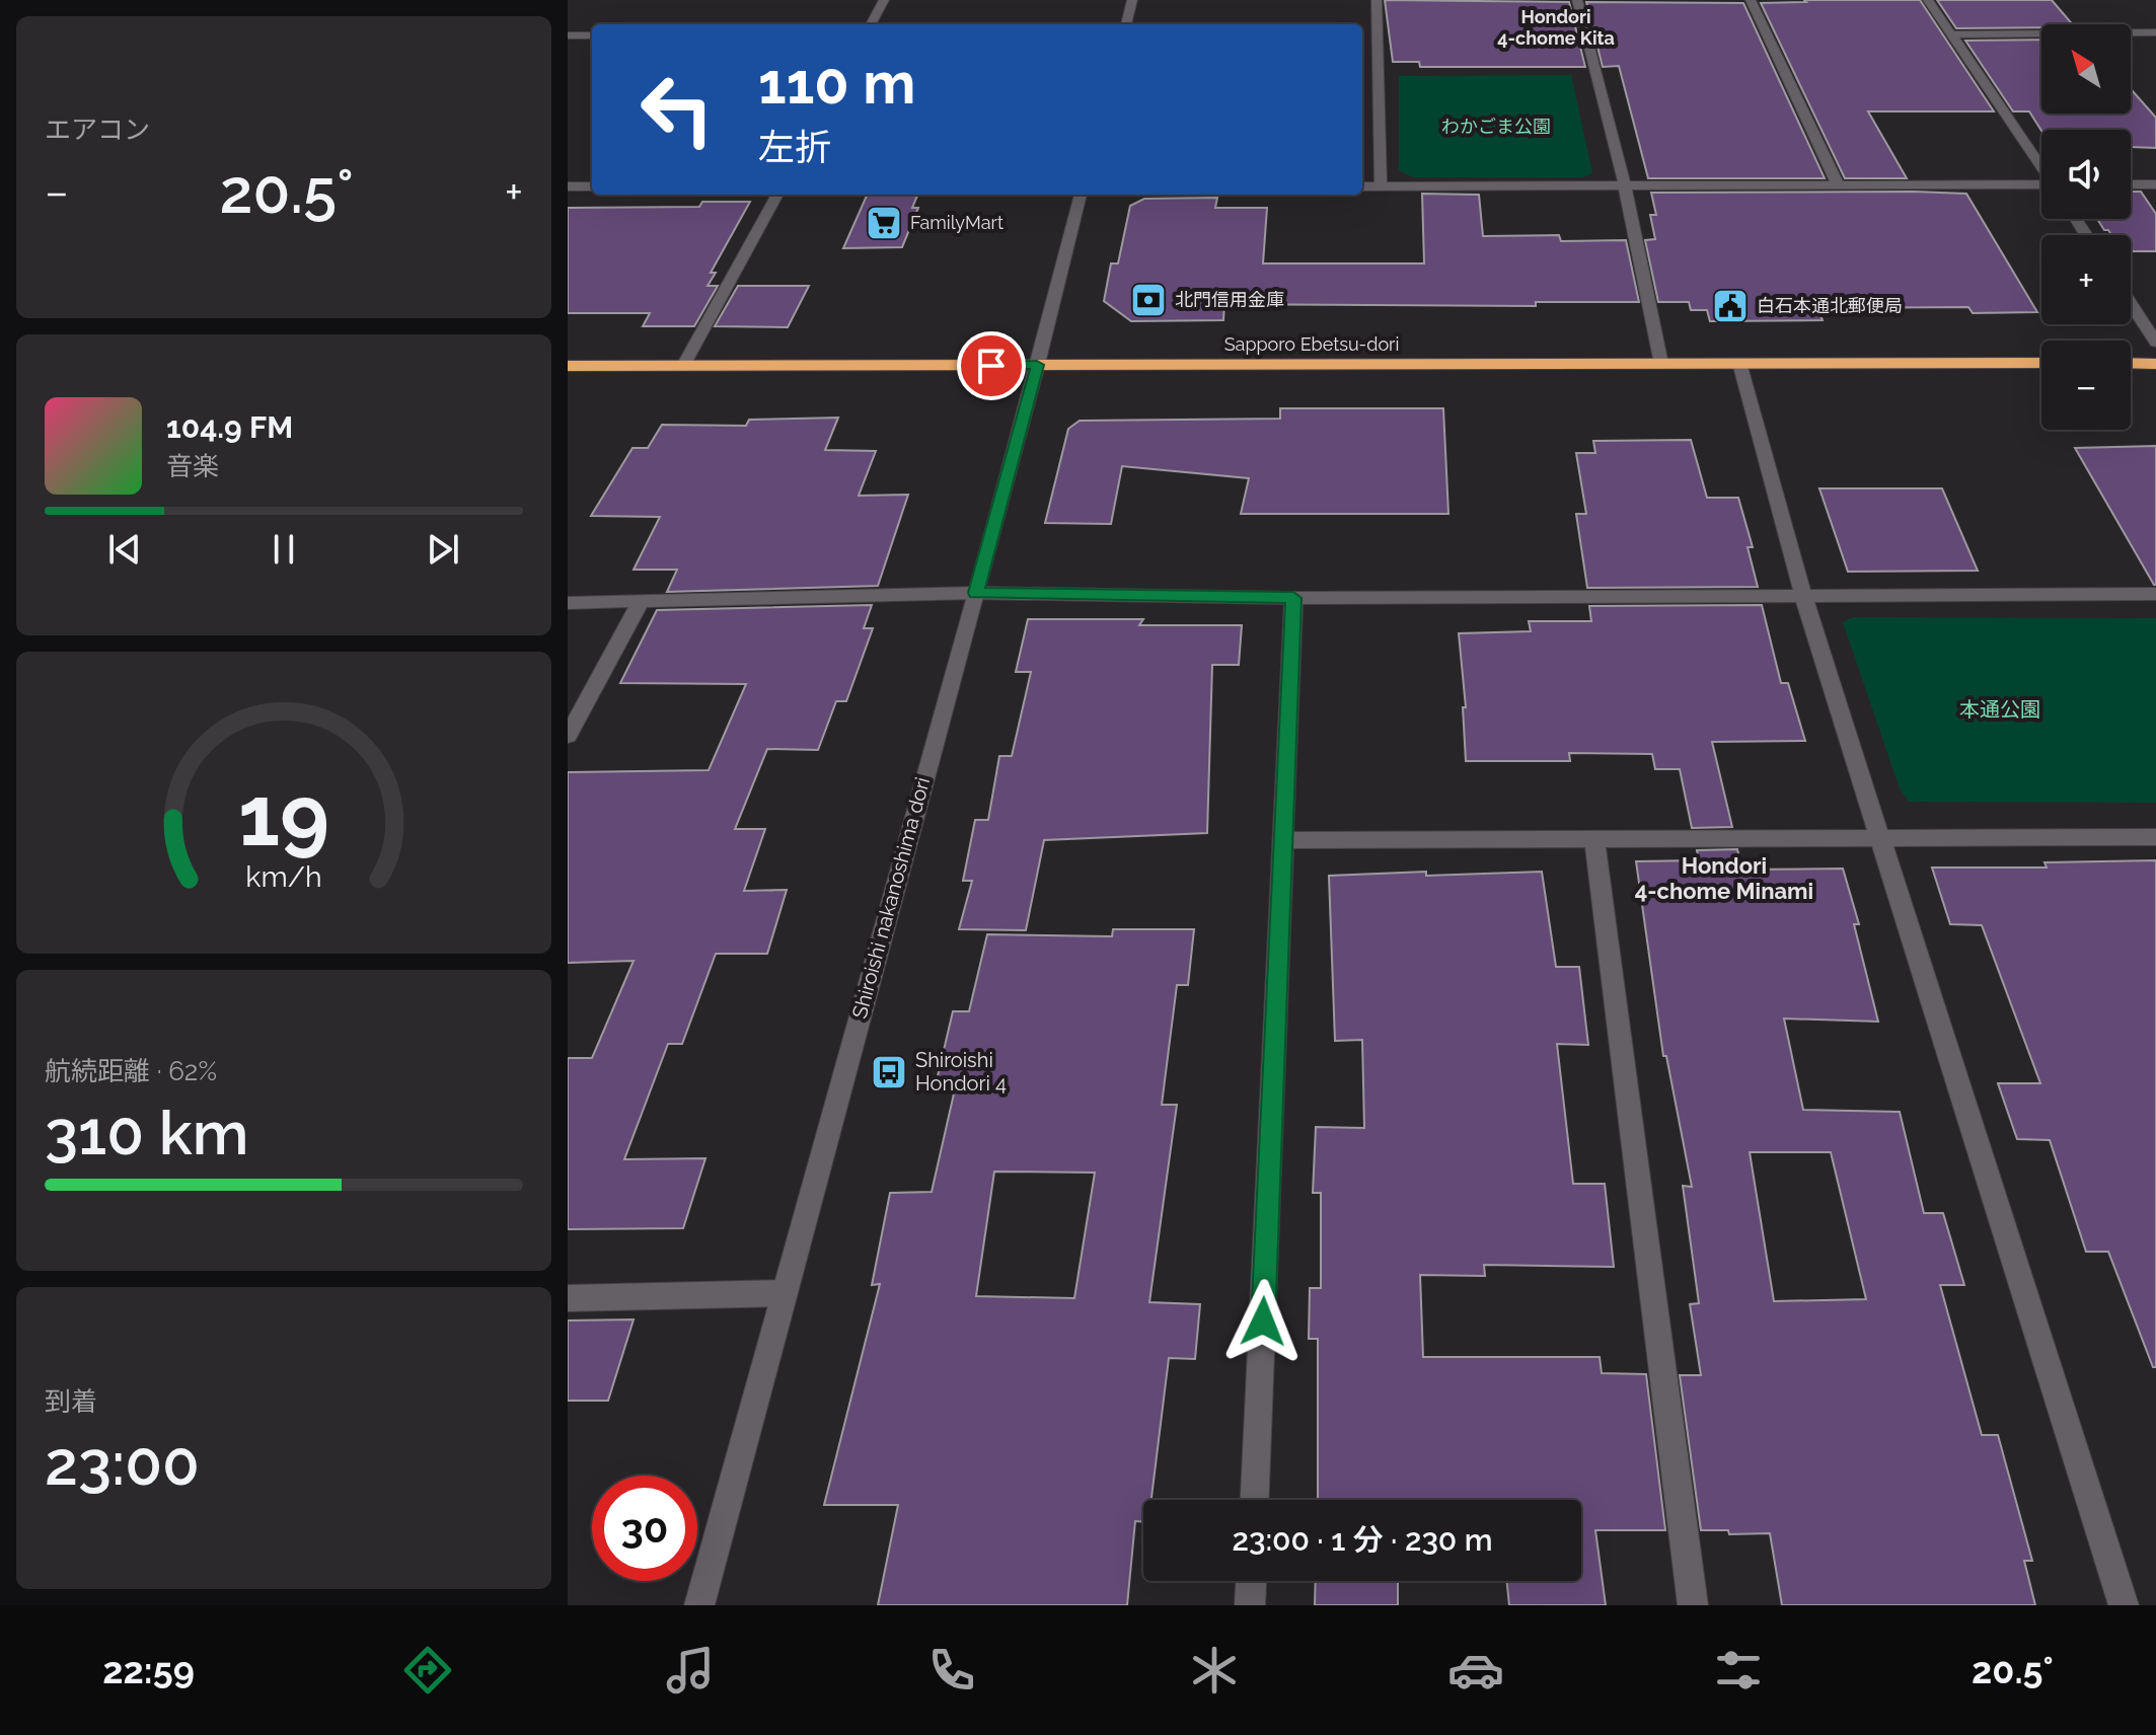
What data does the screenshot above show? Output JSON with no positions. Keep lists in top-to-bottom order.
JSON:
{
  "streets": {
    "highway": ["Sapporo Ebetsu-dori"],
    "street": ["Shiroishi nakanoshima dori"]
  },
  "crossings": [
    ["Sapporo Ebetsu-dori", "Shiroishi nakanoshima dori"]
  ],
  "districts": ["Hondori 4-chome Kita", "Hondori 4-chome Minami"],
  "parks": ["わかごま公園", "本通公園"],
  "places": {
    "supermarket": ["FamilyMart"],
    "bank": ["北門信用金庫"],
    "public building": ["白石本通北郵便局"],
    "bus stop": ["Shiroishi Hondori 4"]
  },
  "north": "top left",
  "page": {
    "tile": [
      "エアコン",
      ["航続距離 · 62%", "310 km"],
      ["到着", "23:00"]
    ],
    "map_buttons": ["+", "−"],
    "turn": ["110 m", "左折"],
    "heat": ["−", "20.5°", "+"],
    "song": ["104.9 FM", "音楽"],
    "limit": "30",
    "trip": "23:00 · 1 分 · 230 m",
    "tabs": ["22:59", "20.5°"],
    "gauge": ["19", "km/h"]
  }
}
